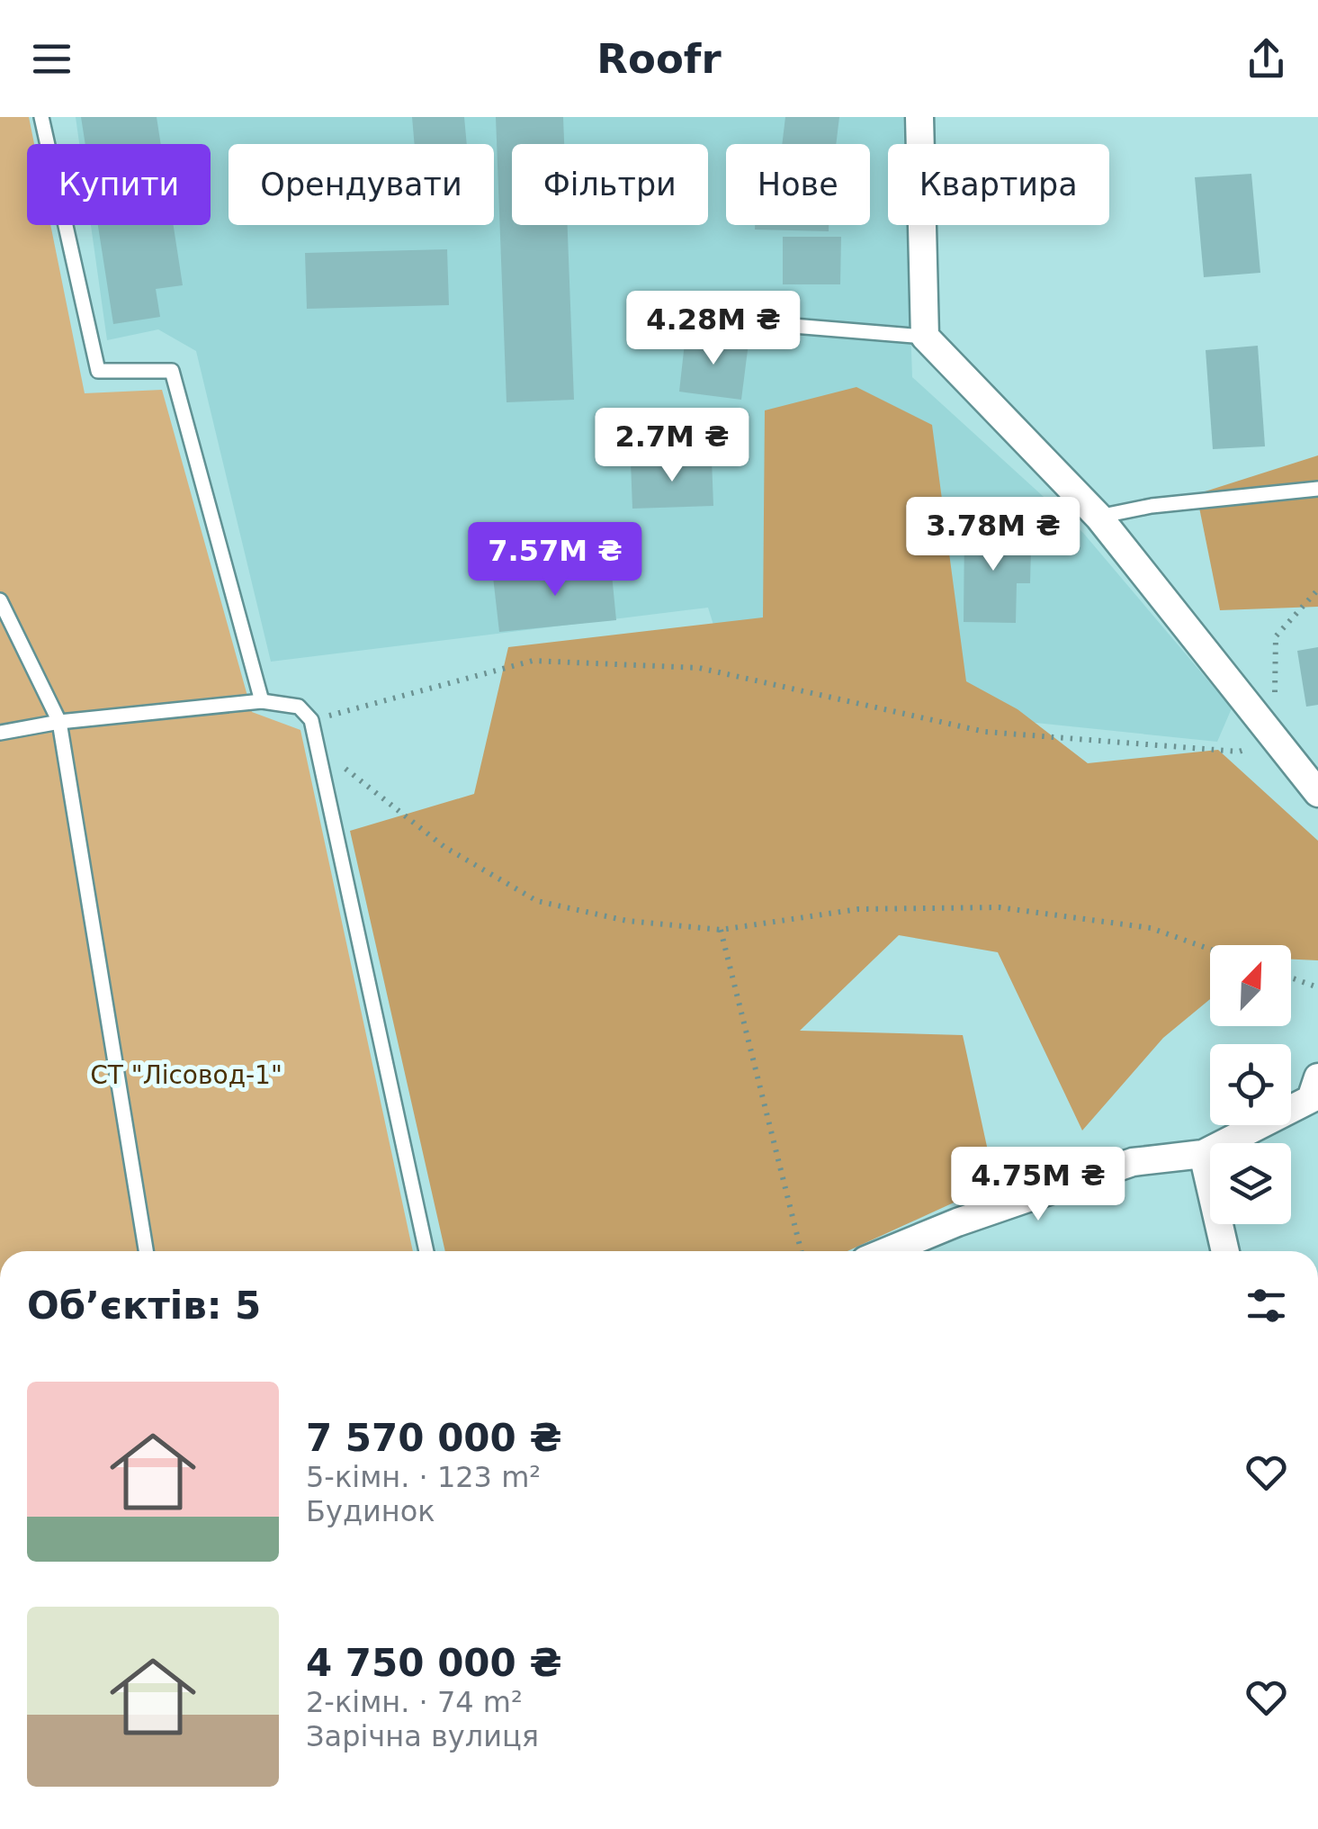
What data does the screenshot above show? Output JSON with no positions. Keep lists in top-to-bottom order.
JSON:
{
  "parks": ["СТ \"Лісовод-1\""],
  "north": "top right",
  "page": {
    "header": "Roofr",
    "chip": [
      "Купити",
      "Орендувати",
      "Фільтри",
      "Нове",
      "Квартира"
    ],
    "price": [
      "4.28M ₴",
      "2.7M ₴",
      "3.78M ₴",
      "7.57M ₴",
      "4.75M ₴"
    ],
    "heading": "Об’єктів: 5",
    "list": [
      {
        "name": "7 570 000 ₴",
        "note": "5-кімн. · 123 m² · Будинок"
      },
      {
        "name": "4 750 000 ₴",
        "note": "2-кімн. · 74 m² · Зарічна вулиця"
      }
    ]
  }
}
